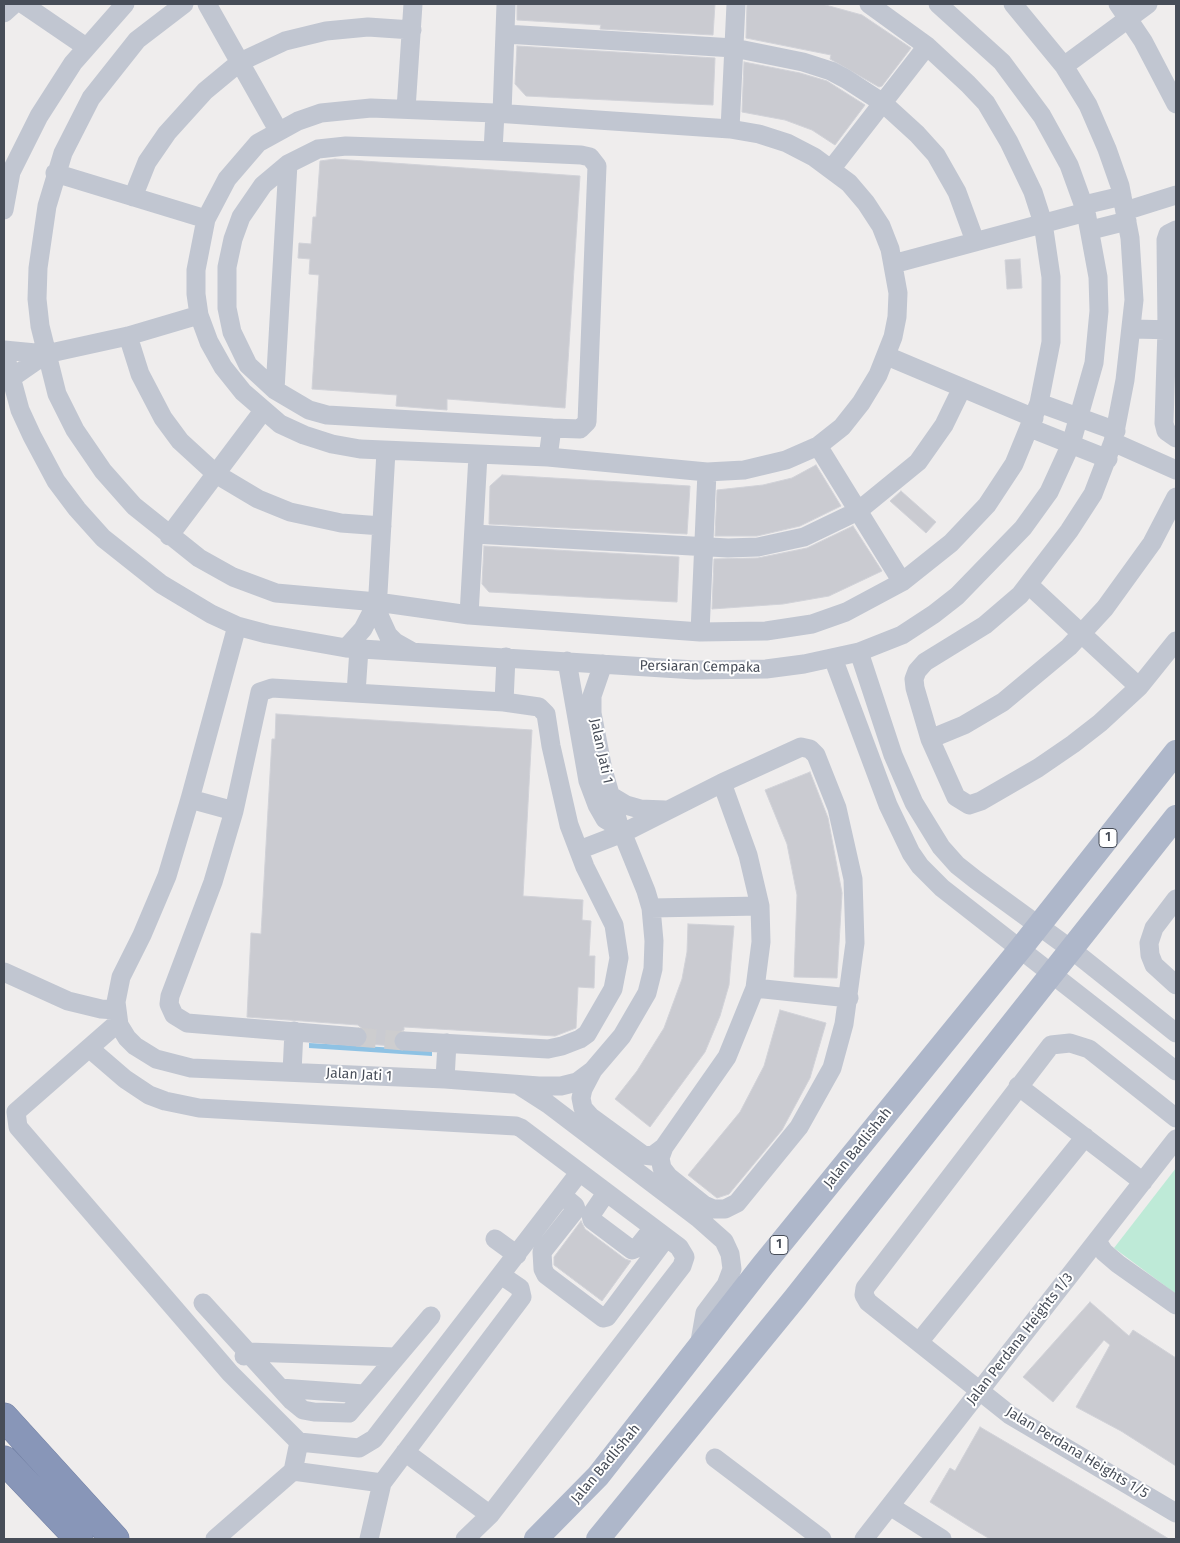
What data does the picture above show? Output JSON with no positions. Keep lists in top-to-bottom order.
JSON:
{
  "streets": {
    "main road": ["1", "Jalan Badlishah"],
    "street": [
      "Persiaran Cempaka",
      "Jalan Jati 1",
      "Jalan Perdana Heights 1/3",
      "Jalan Perdana Heights 1/5"
    ]
  },
  "crossings": [
    ["Persiaran Cempaka", "Jalan Jati 1"],
    ["Jalan Perdana Heights 1/3", "Jalan Perdana Heights 1/5"]
  ]
}
